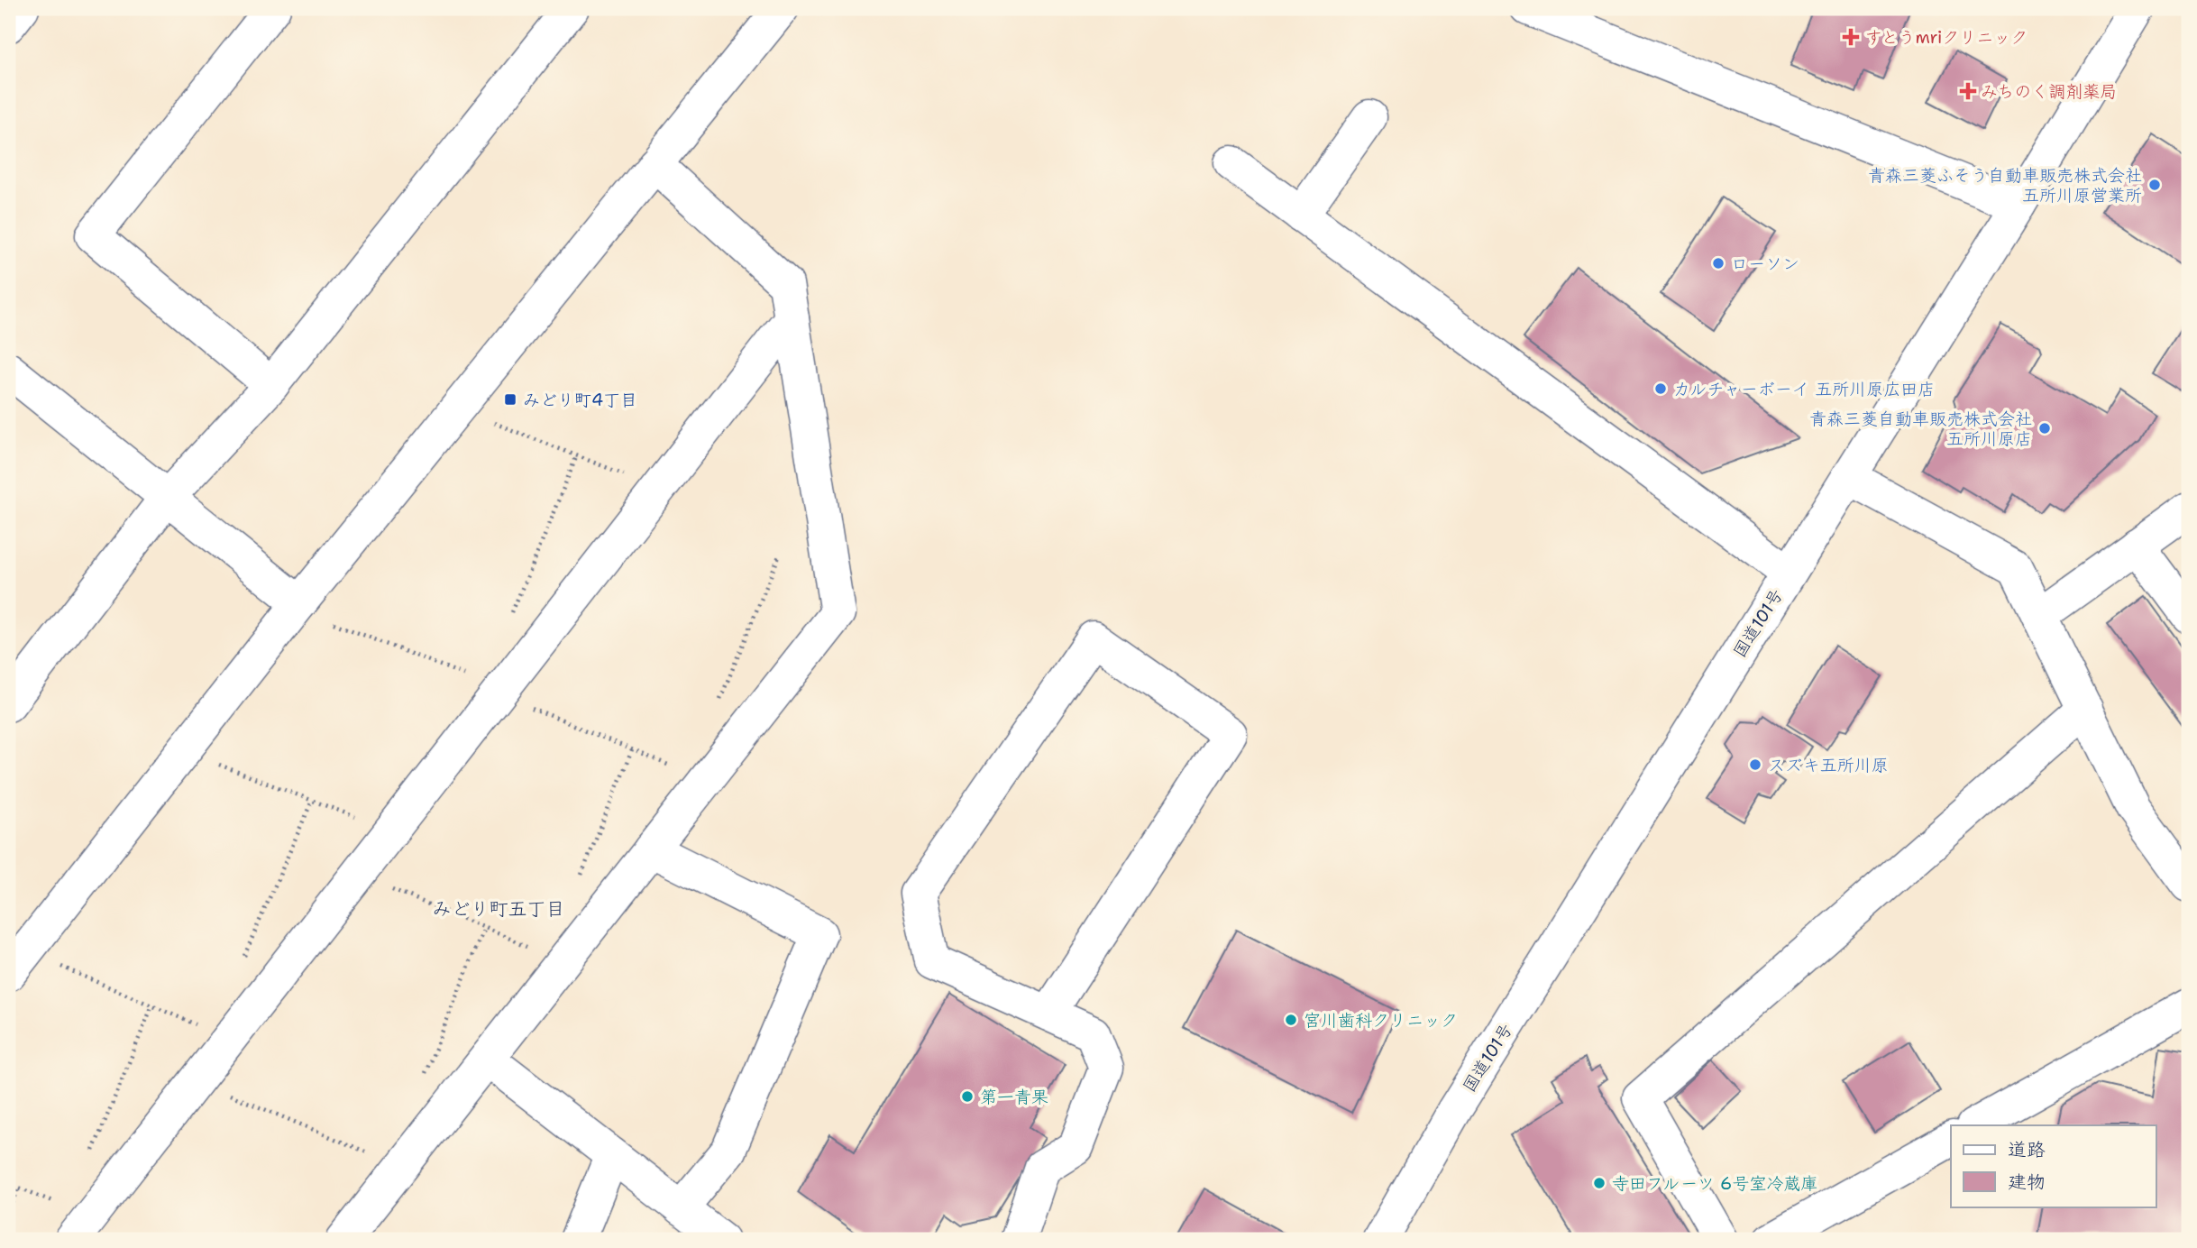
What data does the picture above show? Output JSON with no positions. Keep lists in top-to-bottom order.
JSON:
{
  "streets": {
    "main road": ["国道101号"]
  },
  "districts": ["みどり町五丁目"],
  "places": {
    "health": ["すとうmriクリニック", "みちのく調剤薬局"],
    "other": [
      "青森三菱ふそう自動車販売株式会社 五所川原営業所",
      "ローソン",
      "カルチャーボーイ 五所川原広田店",
      "青森三菱自動車販売株式会社 五所川原店",
      "スズキ五所川原",
      "宮川歯科クリニック",
      "第一青果",
      "寺田フルーツ 6号室冷蔵庫"
    ],
    "transit": ["みどり町4丁目"]
  },
  "legend": ["道路", "建物"]
}
